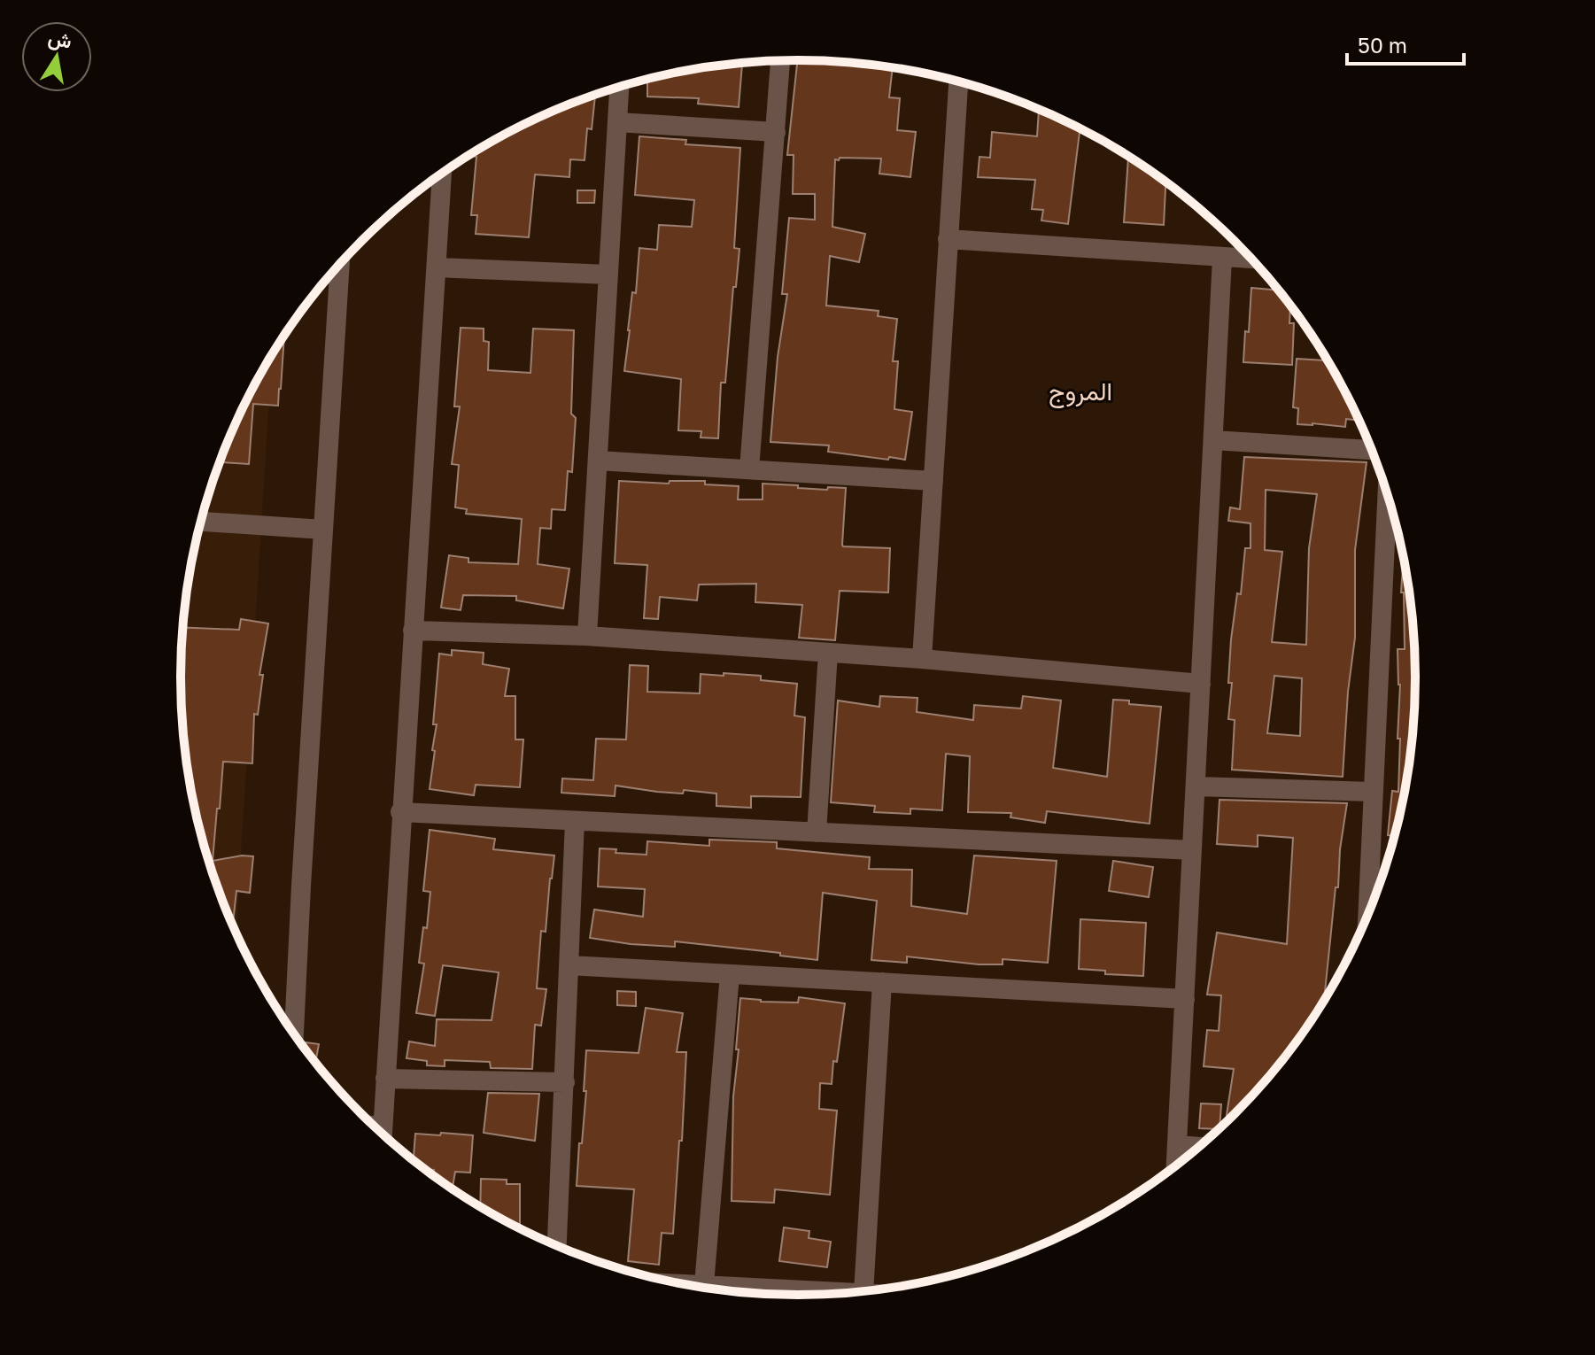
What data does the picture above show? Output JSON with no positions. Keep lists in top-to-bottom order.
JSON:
{
  "districts": ["المروج"],
  "scale_bar": "50 m",
  "north": "top"
}
